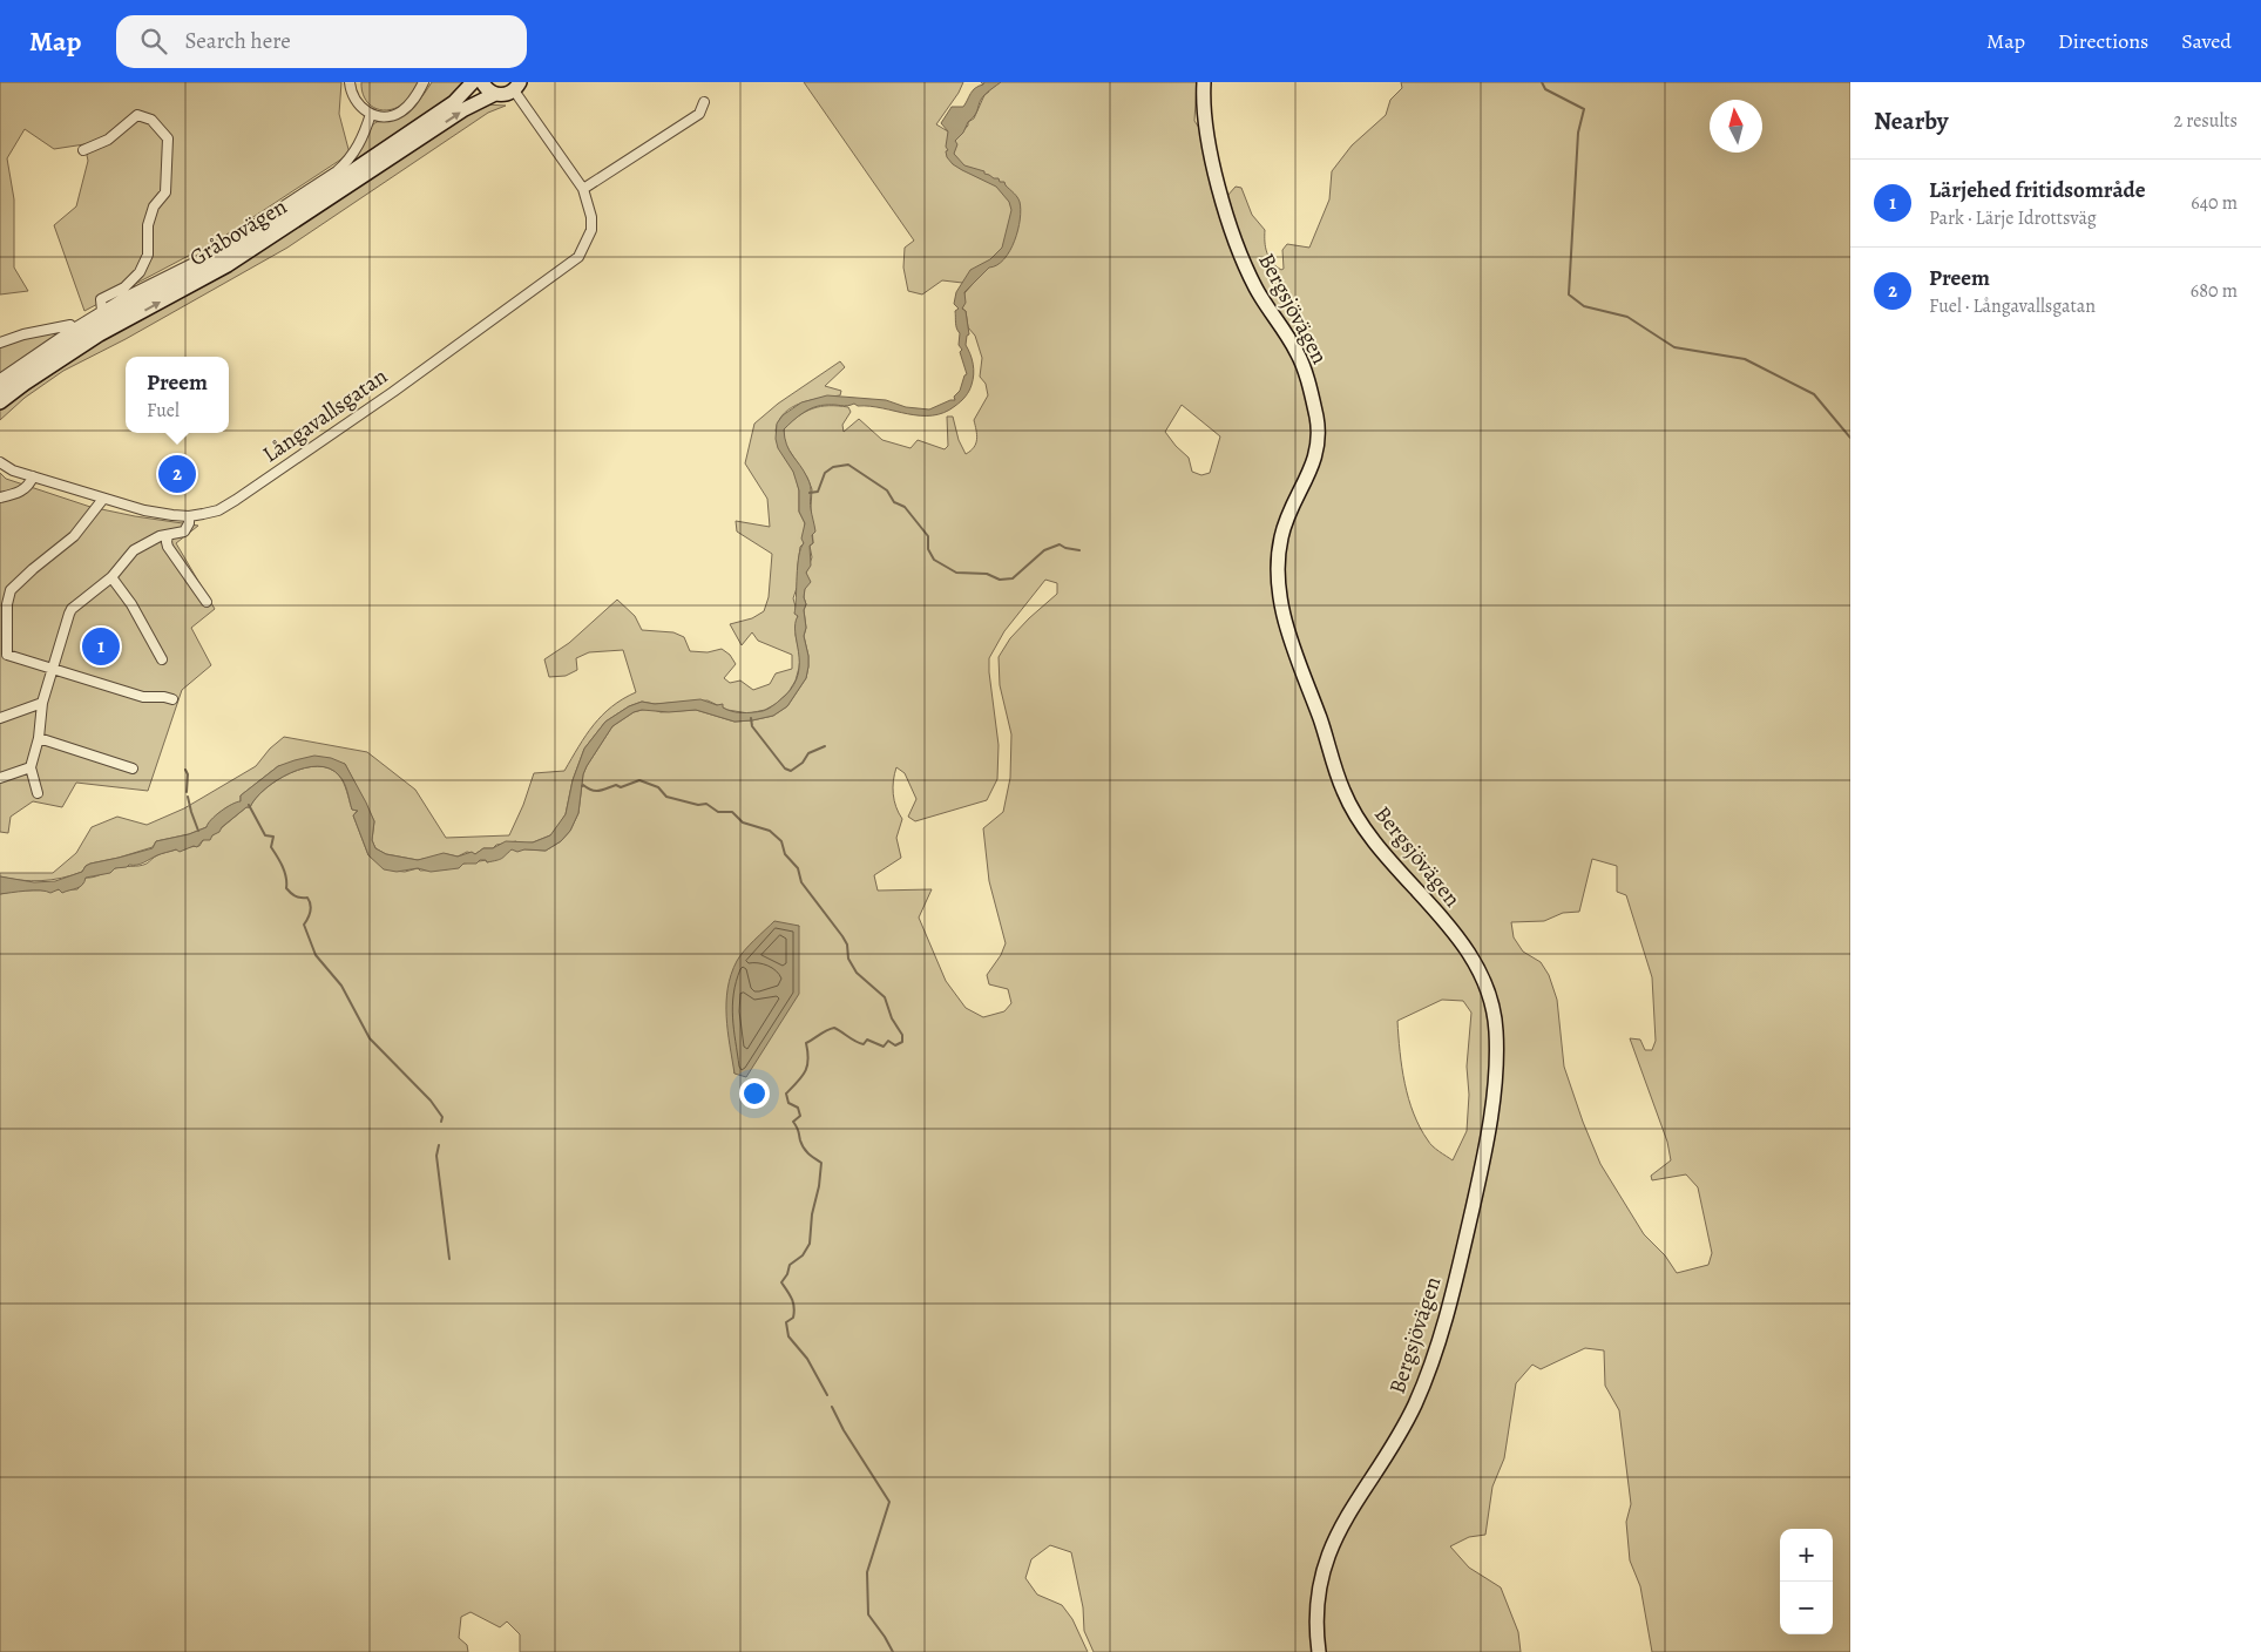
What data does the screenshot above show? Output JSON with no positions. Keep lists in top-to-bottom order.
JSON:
{
  "streets": {
    "main road": ["Gråbovägen", "Bergsjövägen"],
    "street": ["Långavallsgatan"]
  },
  "crossings": [
    ["Gråbovägen", "Långavallsgatan"]
  ],
  "north": "top",
  "page": {
    "header": "Map",
    "search": "Search here",
    "nav": ["Map", "Directions", "Saved"],
    "heading": ["Nearby", "2 results"],
    "list": [
      {
        "mark": "1",
        "name": "Lärjehed fritidsområde",
        "note": "Park · Lärje Idrottsväg",
        "value": "640 m"
      },
      {
        "mark": "2",
        "name": "Preem",
        "note": "Fuel · Långavallsgatan",
        "value": "680 m"
      }
    ],
    "popup": ["Preem", "Fuel"],
    "pins": ["2", "1"],
    "map_buttons": ["+", "−"]
  }
}
